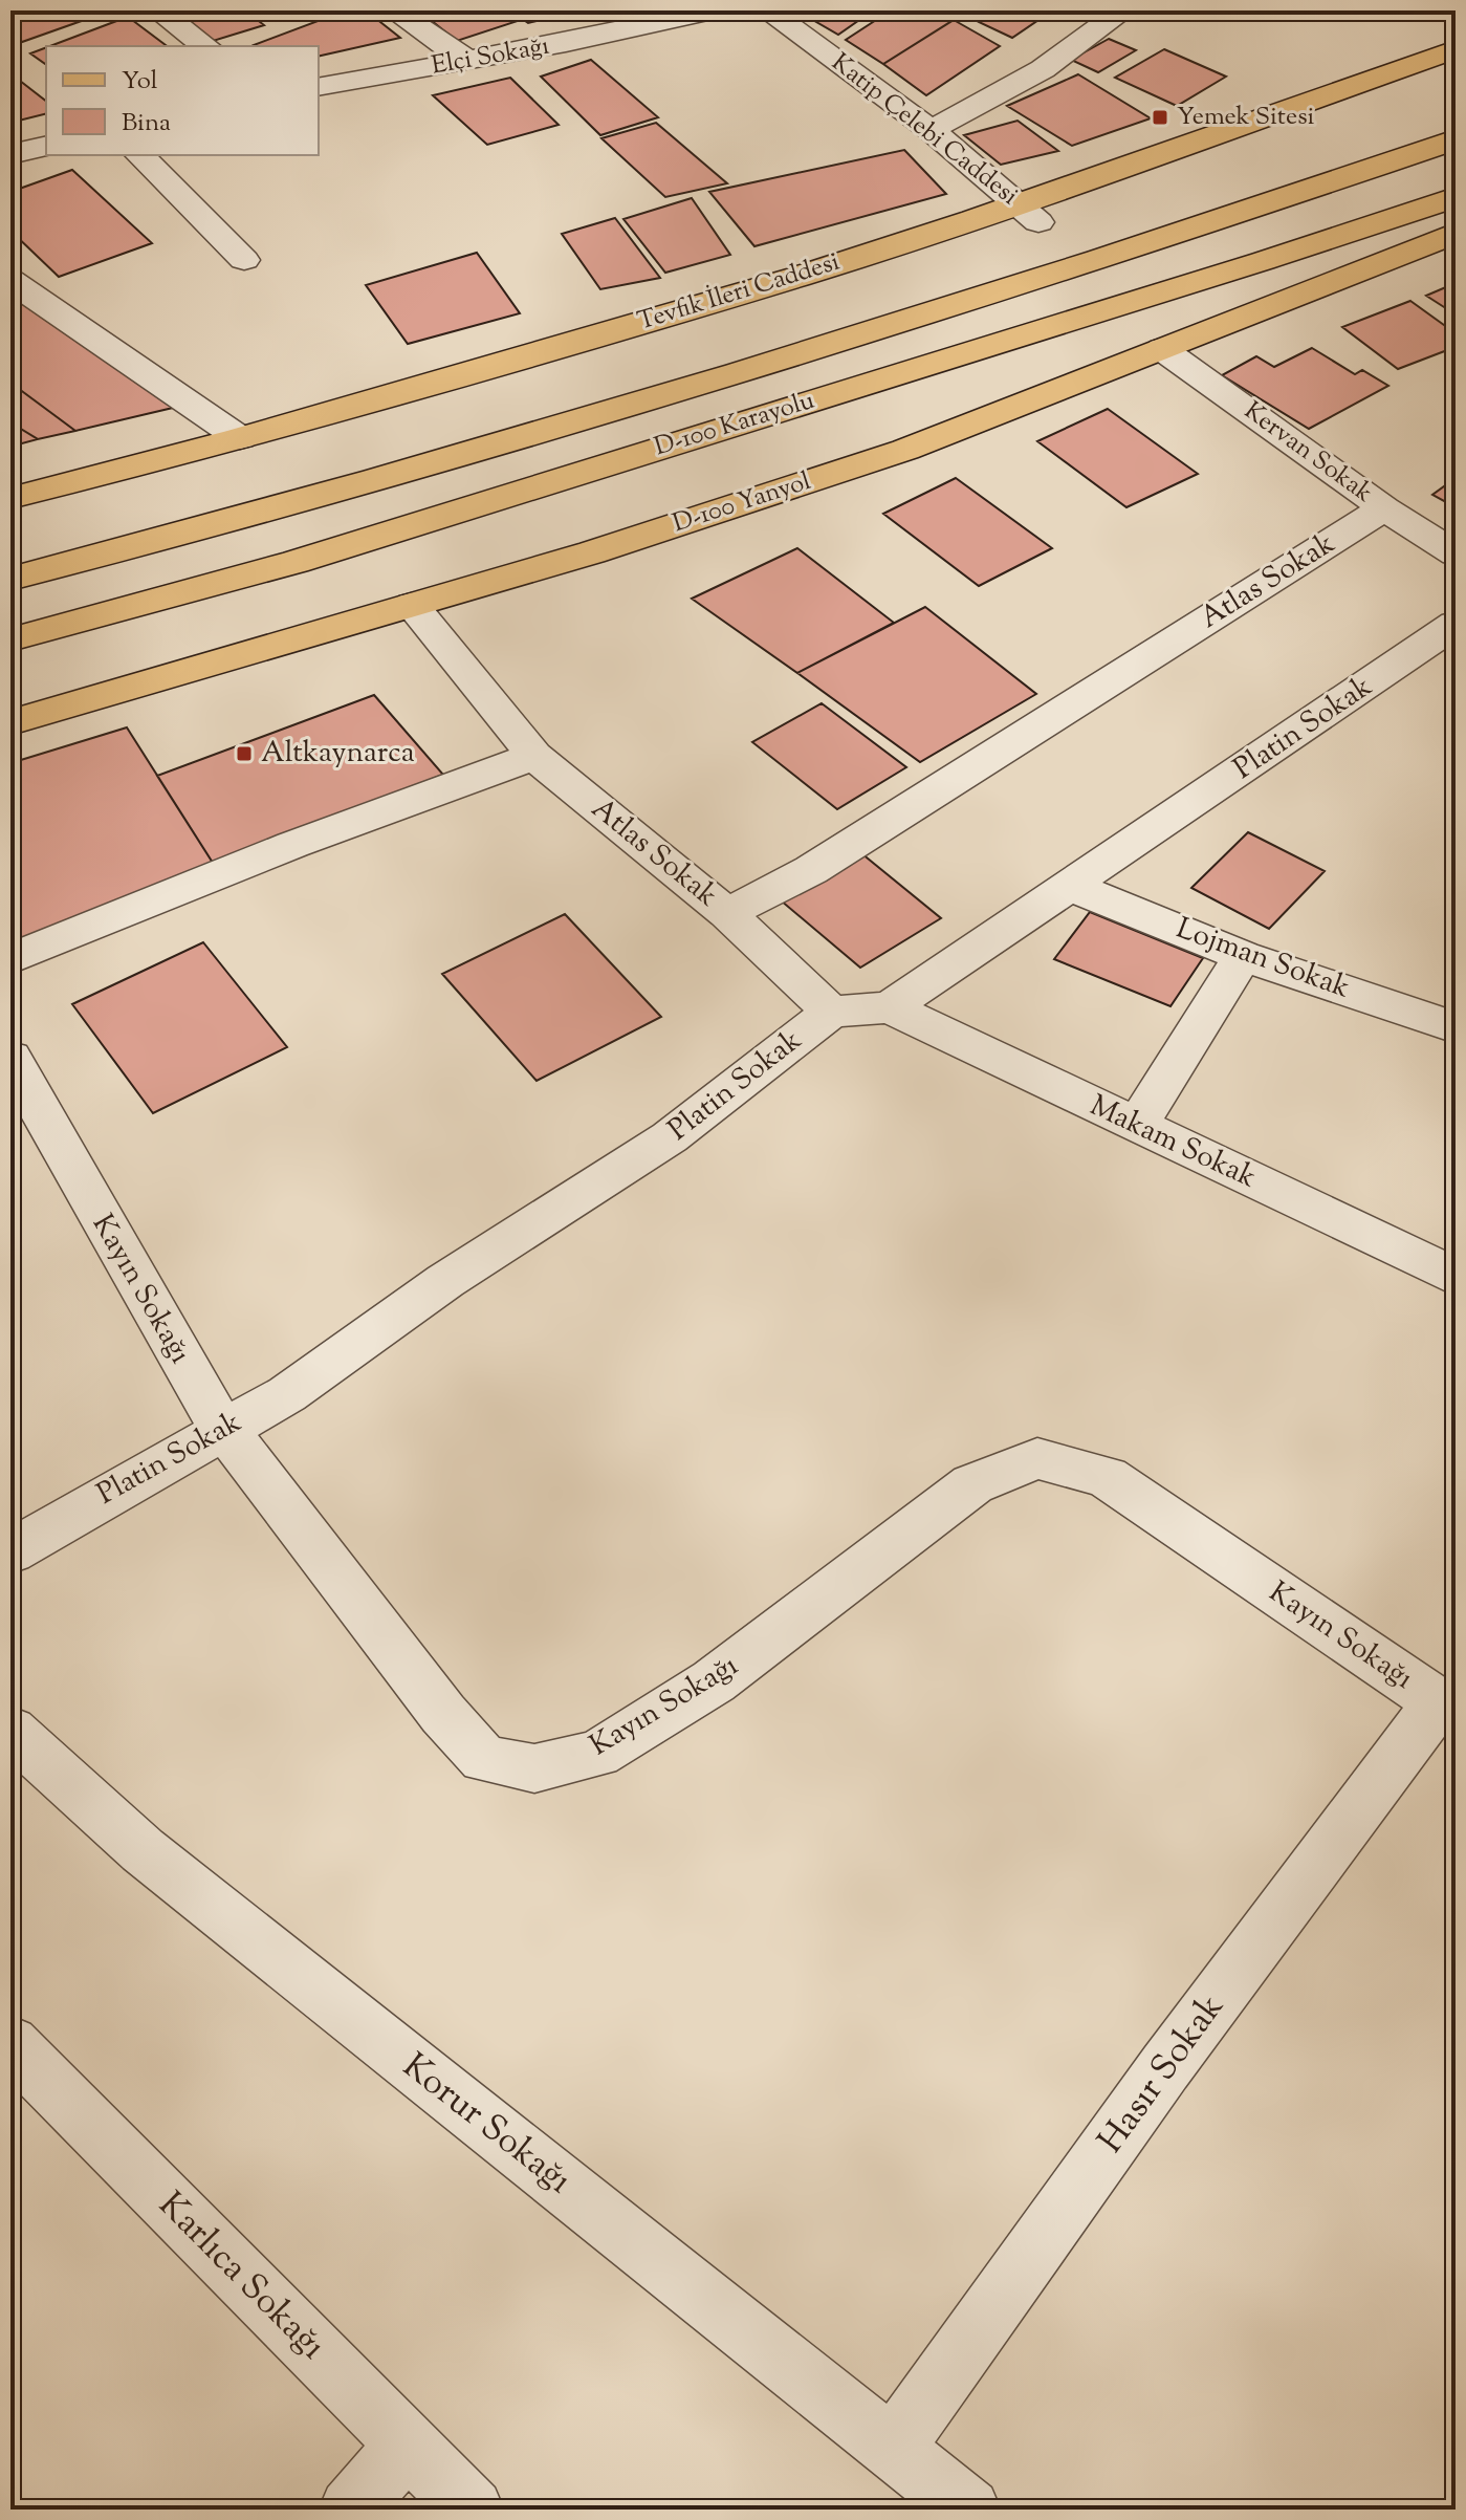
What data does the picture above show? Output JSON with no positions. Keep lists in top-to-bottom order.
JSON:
{
  "streets": {
    "main road": ["Tevfik İleri Caddesi", "D-100 Karayolu", "D-100 Yanyol"],
    "street": [
      "Elçi Sokağı",
      "Katip Çelebi Caddesi",
      "Kervan Sokak",
      "Atlas Sokak",
      "Platin Sokak",
      "Lojman Sokak",
      "Makam Sokak",
      "Kayın Sokağı",
      "Hasır Sokak",
      "Korur Sokağı",
      "Karlıca Sokağı"
    ]
  },
  "crossings": [
    ["Katip Çelebi Caddesi", "Tevfik İleri Caddesi"],
    ["Kervan Sokak", "D-100 Yanyol"],
    ["Kervan Sokak", "Atlas Sokak"],
    ["D-100 Yanyol", "Atlas Sokak"],
    ["Platin Sokak", "Lojman Sokak"],
    ["Platin Sokak", "Makam Sokak"],
    ["Platin Sokak", "Kayın Sokağı"],
    ["Kayın Sokağı", "Hasır Sokak"],
    ["Hasır Sokak", "Korur Sokağı"]
  ],
  "places": {
    "transit": ["Yemek Sitesi", "Altkaynarca"]
  },
  "legend": ["Yol", "Bina"]
}
